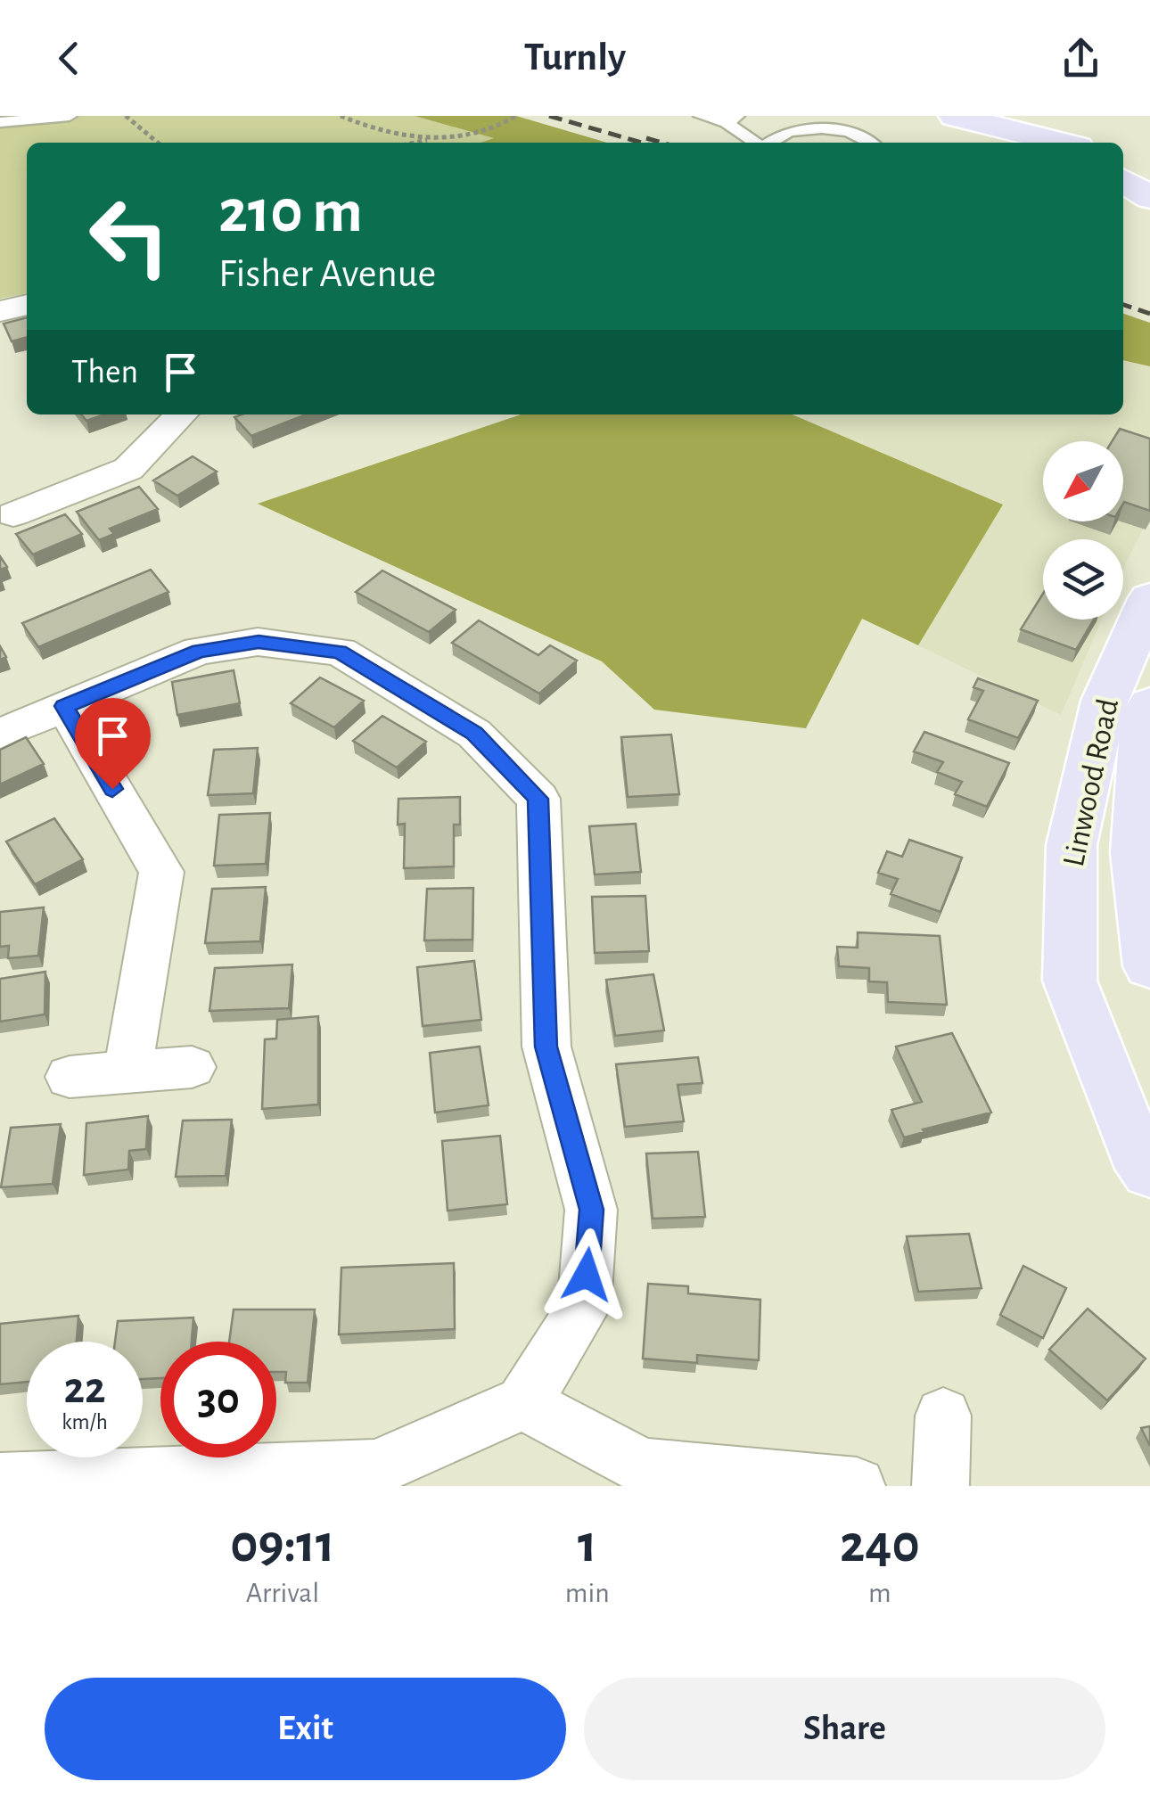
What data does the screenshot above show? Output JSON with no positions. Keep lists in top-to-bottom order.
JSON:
{
  "streets": {
    "main road": ["Linwood Road"]
  },
  "north": "bottom left",
  "page": {
    "header": "Turnly",
    "turn": ["210 m", "Fisher Avenue"],
    "then": "Then",
    "speed": "22 km/h",
    "limit": "30",
    "eta": [
      "09:11",
      "Arrival",
      "1",
      "min",
      "240",
      "m"
    ],
    "buttons": ["Exit", "Share"]
  }
}
